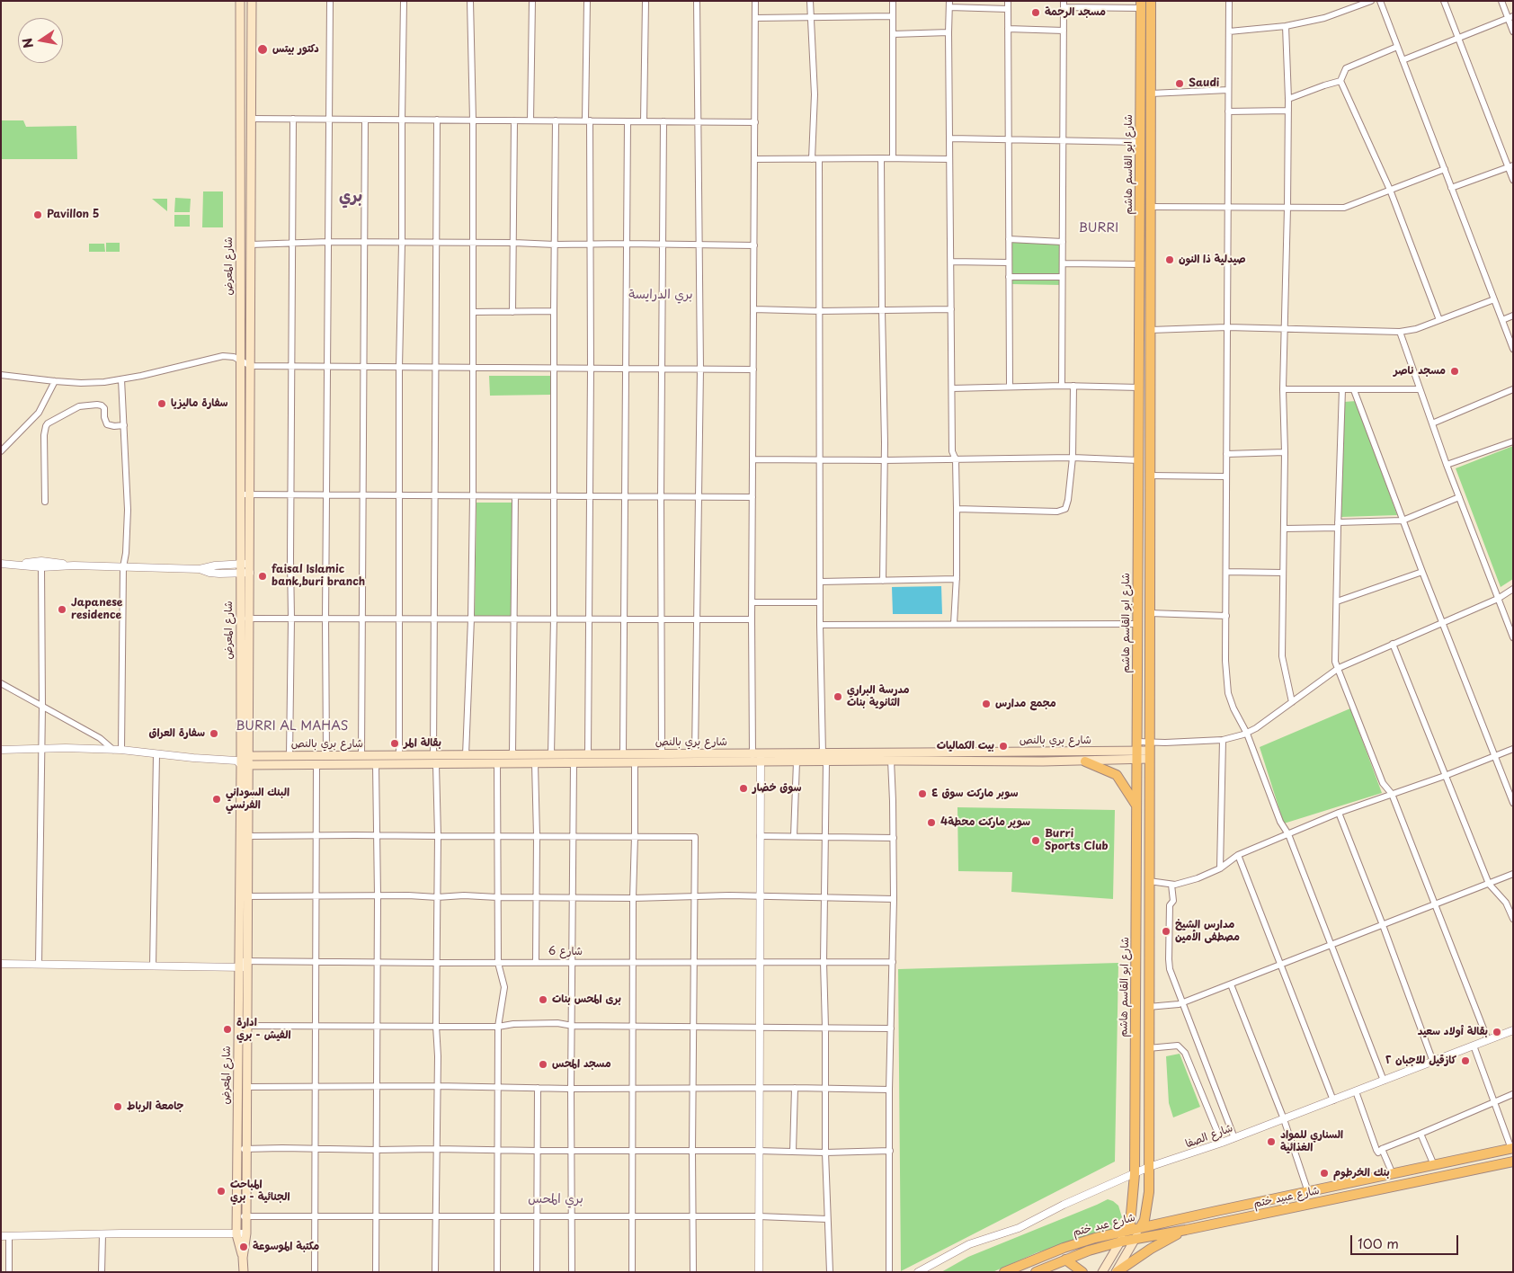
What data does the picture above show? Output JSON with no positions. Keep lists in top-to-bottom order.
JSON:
{
  "streets": {
    "main road": [
      "شارع ابو القاسم هاشم",
      "شارع المعرض",
      "شارع بري بالنص",
      "شارع عبيد ختم",
      "شارع عبد ختم"
    ],
    "street": ["شارع 6", "شارع الصفا"]
  },
  "crossings": [
    ["شارع ابو القاسم هاشم", "شارع بري بالنص"],
    ["شارع ابو القاسم هاشم", "شارع الصفا"],
    ["شارع ابو القاسم هاشم", "شارع عبيد ختم"],
    ["شارع ابو القاسم هاشم", "شارع عبد ختم"],
    ["شارع المعرض", "شارع بري بالنص"],
    ["شارع المعرض", "شارع 6"],
    ["شارع عبيد ختم", "شارع عبد ختم"]
  ],
  "districts": [
    "بري",
    "BURRI",
    "بري الدرايسة",
    "BURRI AL MAHAS",
    "بري المحس"
  ],
  "places": [
    "مسجد الرحمة",
    "دكتور بيتس",
    "Saudi",
    "Pavillon 5",
    "صيدلية ذا النون",
    "مسجد ناصر",
    "سفارة ماليزيا",
    "faisal Islamic bank,buri branch",
    "Japanese residence",
    "مدرسة البراري الثانوية بنات",
    "مجمع مدارس",
    "سفارة العراق",
    "بقالة المر",
    "بيت الكماليات",
    "سوق خضار",
    "سوبر ماركت سوق ٤",
    "البنك السوداني الفرنسي",
    "سوپر مارکت محطة4",
    "Burri Sports Club",
    "مدارس الشيخ مصطفى الأمين",
    "برى المحس بنات",
    "ادارة الفيش - بري",
    "بقالة أولاد سعيد",
    "كازقيل للاجبان ٢",
    "مسجد المحس",
    "جامعة الرباط",
    "السناري للمواد الغذائية",
    "بنك الخرطوم",
    "المباحث الجنائية - بري",
    "مكتبة الموسوعة"
  ],
  "scale_bar": "100 m",
  "north": "left"
}
